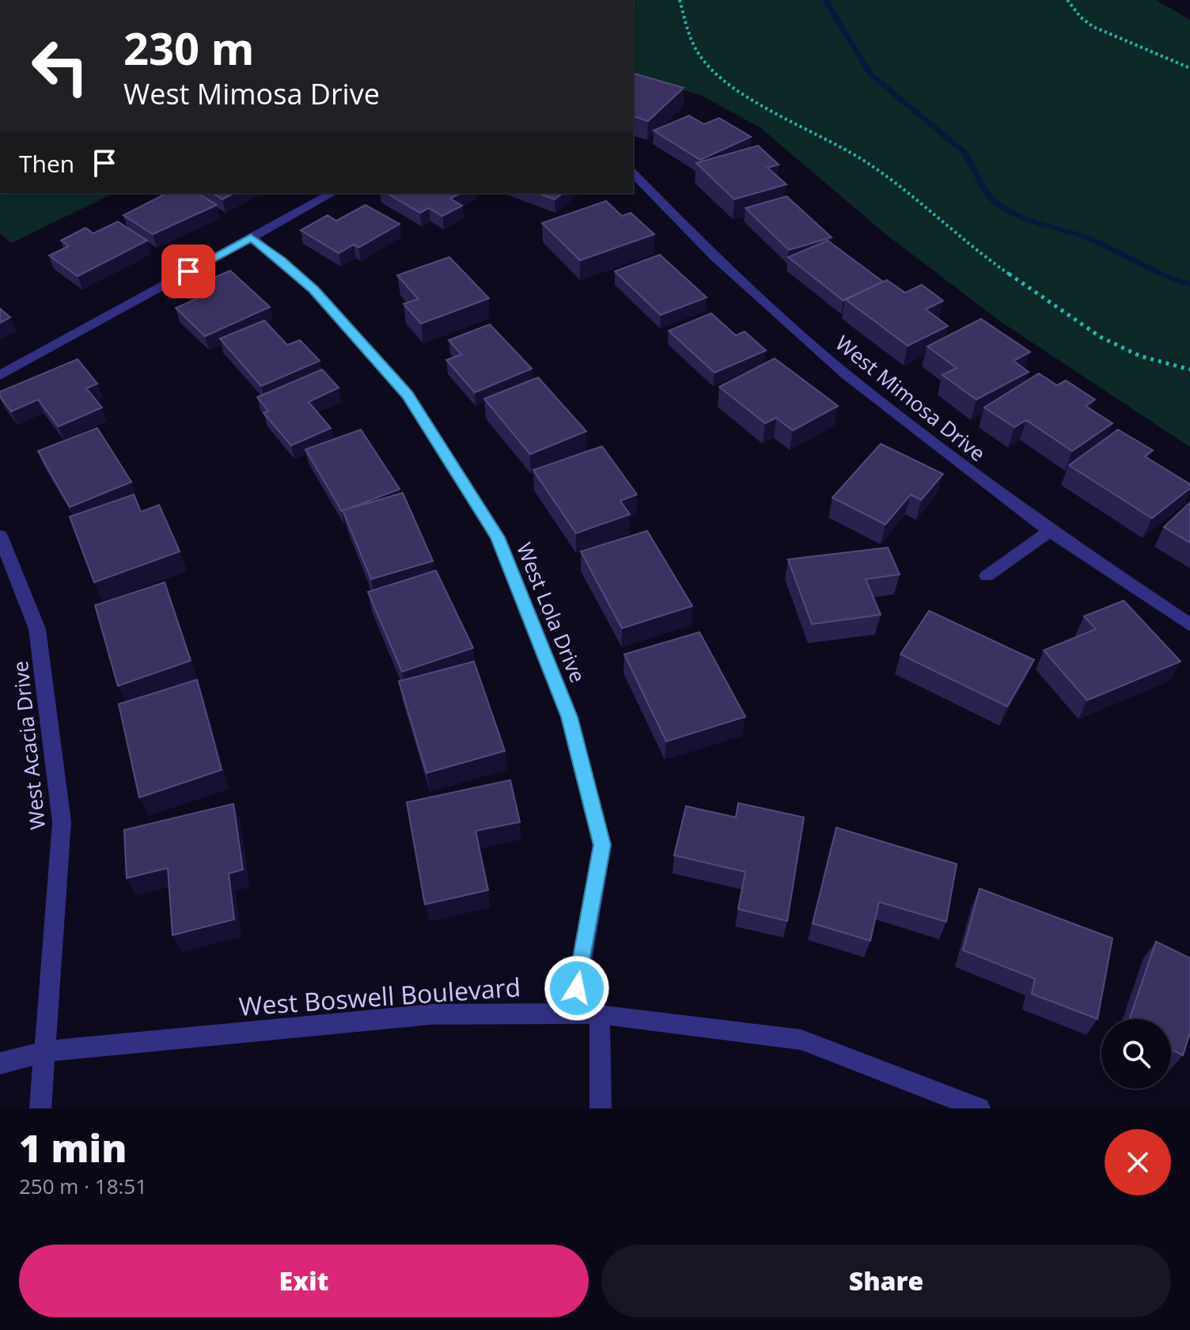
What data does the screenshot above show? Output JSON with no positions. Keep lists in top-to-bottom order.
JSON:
{
  "streets": {
    "street": [
      "West Mimosa Drive",
      "West Lola Drive",
      "West Acacia Drive",
      "West Boswell Boulevard"
    ]
  },
  "crossings": [
    ["West Lola Drive", "West Boswell Boulevard"],
    ["West Acacia Drive", "West Boswell Boulevard"]
  ],
  "page": {
    "turn": ["230 m", "West Mimosa Drive"],
    "then": "Then",
    "heading": ["1 min", "250 m · 18:51"],
    "buttons": ["Exit", "Share"]
  }
}
